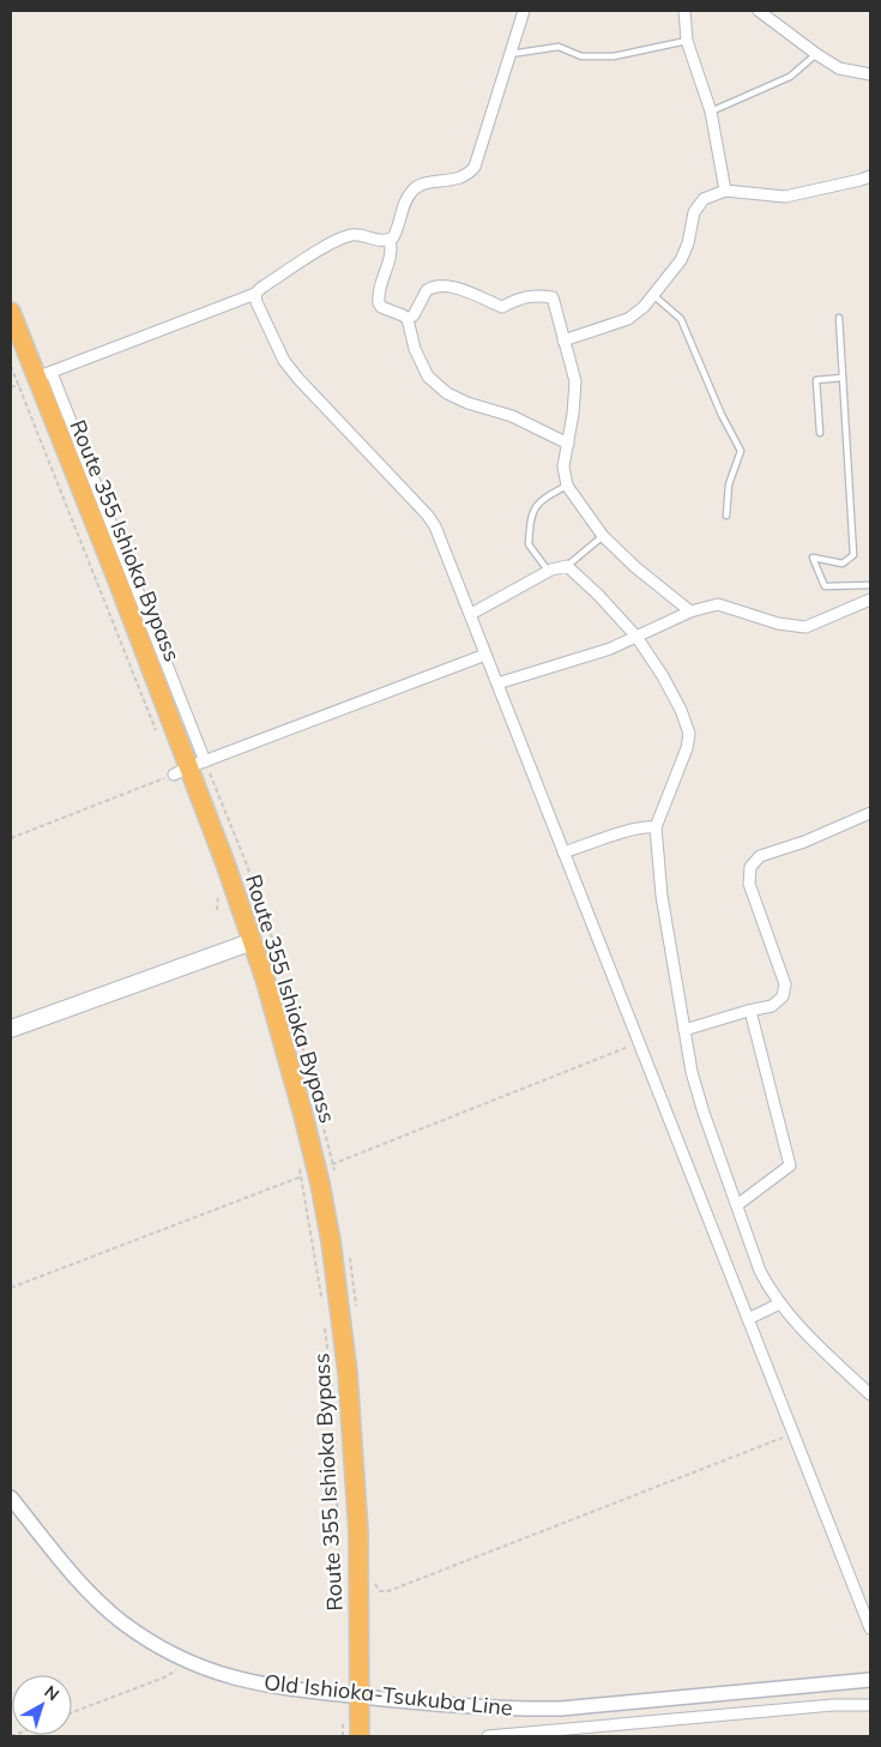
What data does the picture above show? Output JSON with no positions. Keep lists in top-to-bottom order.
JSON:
{
  "streets": {
    "highway": ["Route 355 Ishioka Bypass"],
    "street": ["Old Ishioka-Tsukuba Line"]
  },
  "crossings": [
    ["Route 355 Ishioka Bypass", "Old Ishioka-Tsukuba Line"]
  ],
  "north": "top right"
}
